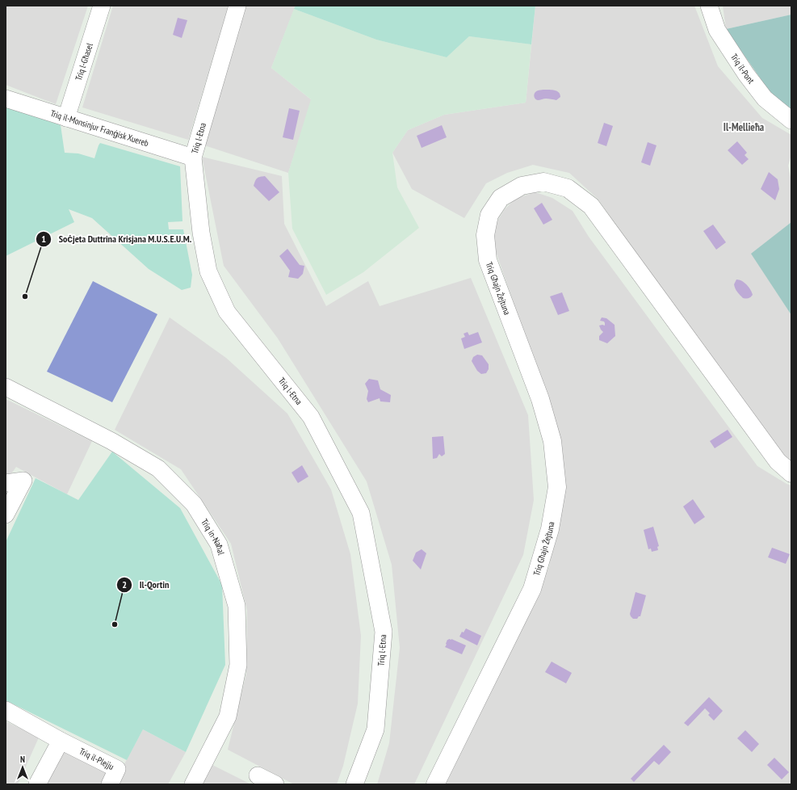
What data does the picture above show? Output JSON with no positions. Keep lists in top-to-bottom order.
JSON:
{
  "streets": {
    "street": [
      "Triq l-Għasel",
      "Triq il-Pont",
      "Triq il-Monsinjur Franġisk Xuereb",
      "Triq l-Etna",
      "Triq Għajn Żejtuna",
      "Triq in-Naħal",
      "Triq il-Plejju"
    ]
  },
  "crossings": [
    ["Triq l-Għasel", "Triq il-Monsinjur Franġisk Xuereb"],
    ["Triq il-Monsinjur Franġisk Xuereb", "Triq l-Etna"]
  ],
  "districts": ["Il-Mellieħa"],
  "places": ["Soċjeta Duttrina Krisjana M.U.S.E.U.M.", "Il-Qortin"],
  "north": "top"
}
